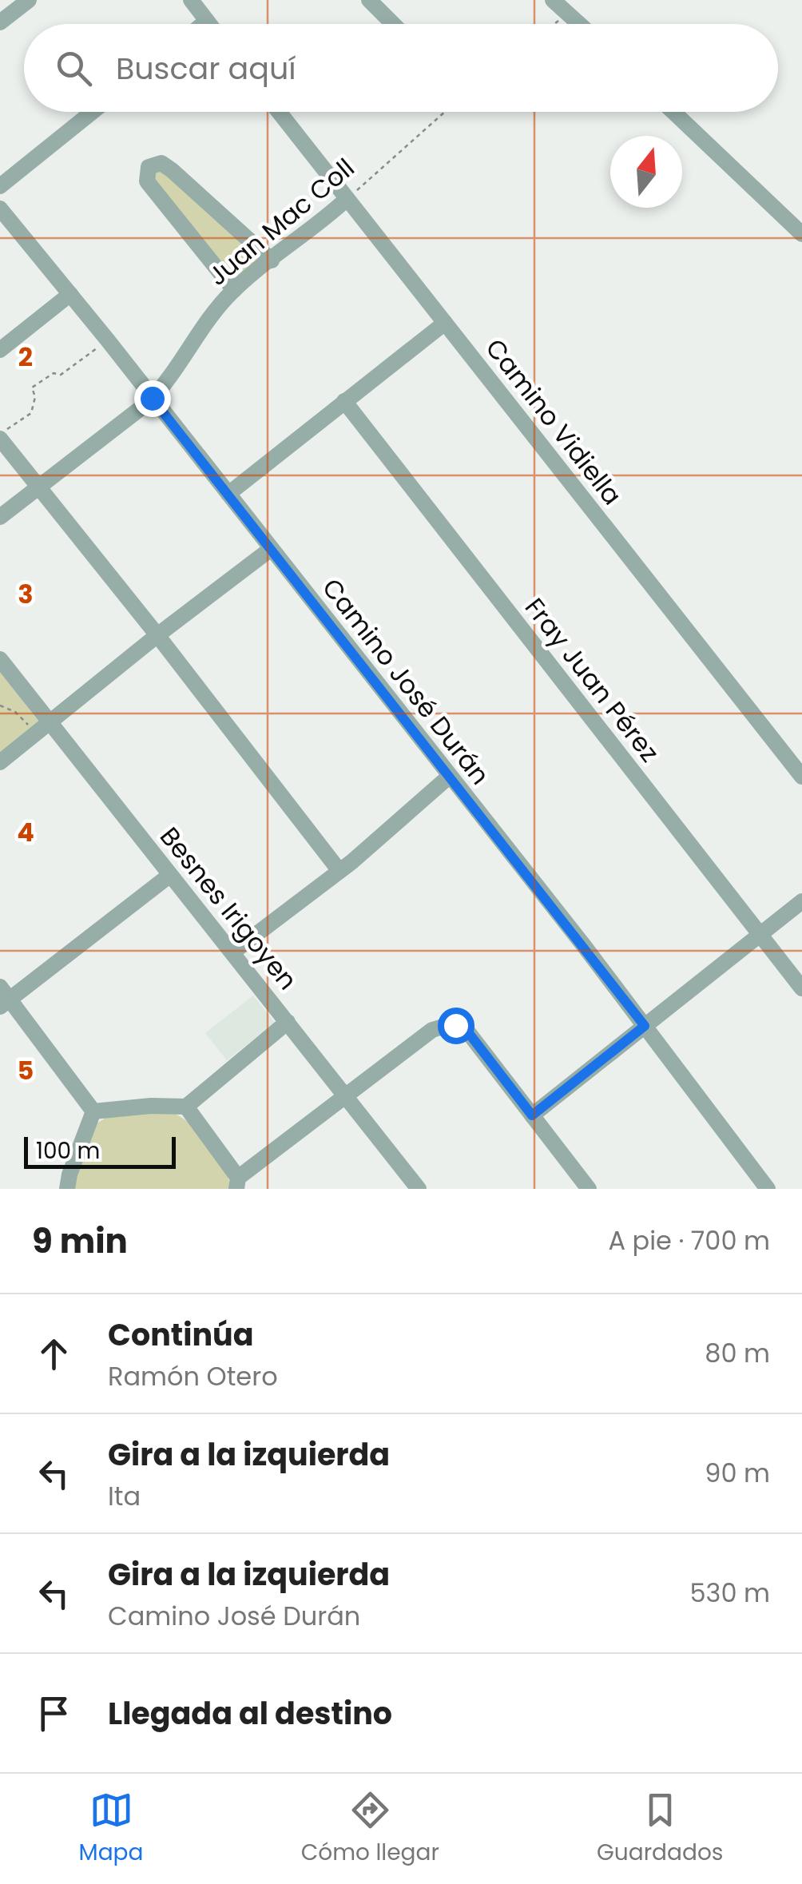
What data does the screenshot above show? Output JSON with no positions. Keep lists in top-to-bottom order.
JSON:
{
  "streets": {
    "street": [
      "Juan Mac Coll",
      "Camino Vidiella",
      "Fray Juan Pérez",
      "Camino José Durán",
      "Besnes Irigoyen"
    ]
  },
  "crossings": [
    ["Juan Mac Coll", "Camino Vidiella"],
    ["Juan Mac Coll", "Camino José Durán"]
  ],
  "scale_bar": "100 m",
  "north": "top",
  "page": {
    "search": "Buscar aquí",
    "scale": "100 m",
    "heading": ["9 min", "A pie · 700 m"],
    "list": [
      ["Continúa", "Ramón Otero", "80 m"],
      ["Gira a la izquierda", "Ita", "90 m"],
      ["Gira a la izquierda", "Camino José Durán", "530 m"],
      "Llegada al destino"
    ],
    "nav": ["Mapa", "Cómo llegar", "Guardados"]
  },
  "grid": {
    "rows": [
      "2",
      "3",
      "4",
      "5"
    ]
  }
}
